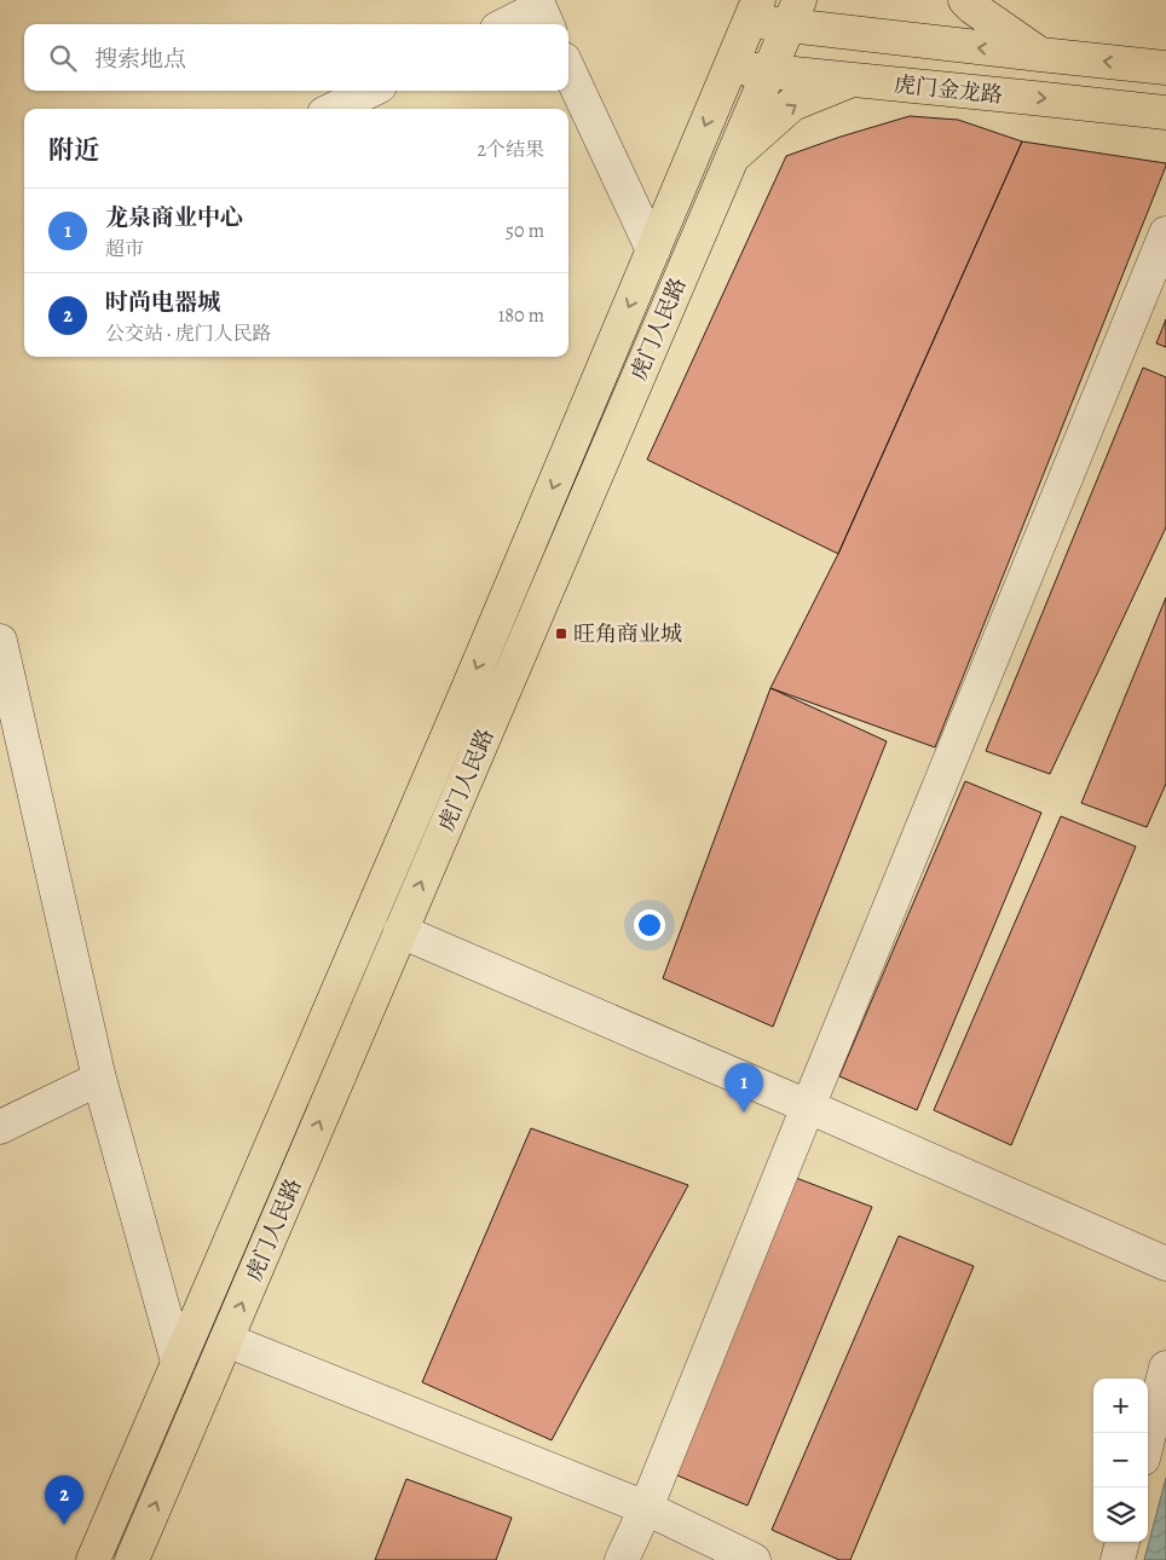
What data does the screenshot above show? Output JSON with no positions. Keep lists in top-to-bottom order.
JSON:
{
  "streets": {
    "main road": ["虎门金龙路", "虎门人民路"]
  },
  "crossings": [
    ["虎门金龙路", "虎门人民路"]
  ],
  "places": {
    "transit": ["旺角商业城"]
  },
  "page": {
    "search": "搜索地点",
    "heading": ["附近", "2个结果"],
    "list": [
      {
        "mark": "1",
        "name": "龙泉商业中心",
        "note": "超市",
        "value": "50 m"
      },
      {
        "mark": "2",
        "name": "时尚电器城",
        "note": "公交站 · 虎门人民路",
        "value": "180 m"
      }
    ],
    "pins": ["1", "2"],
    "map_buttons": ["+", "−"]
  }
}
